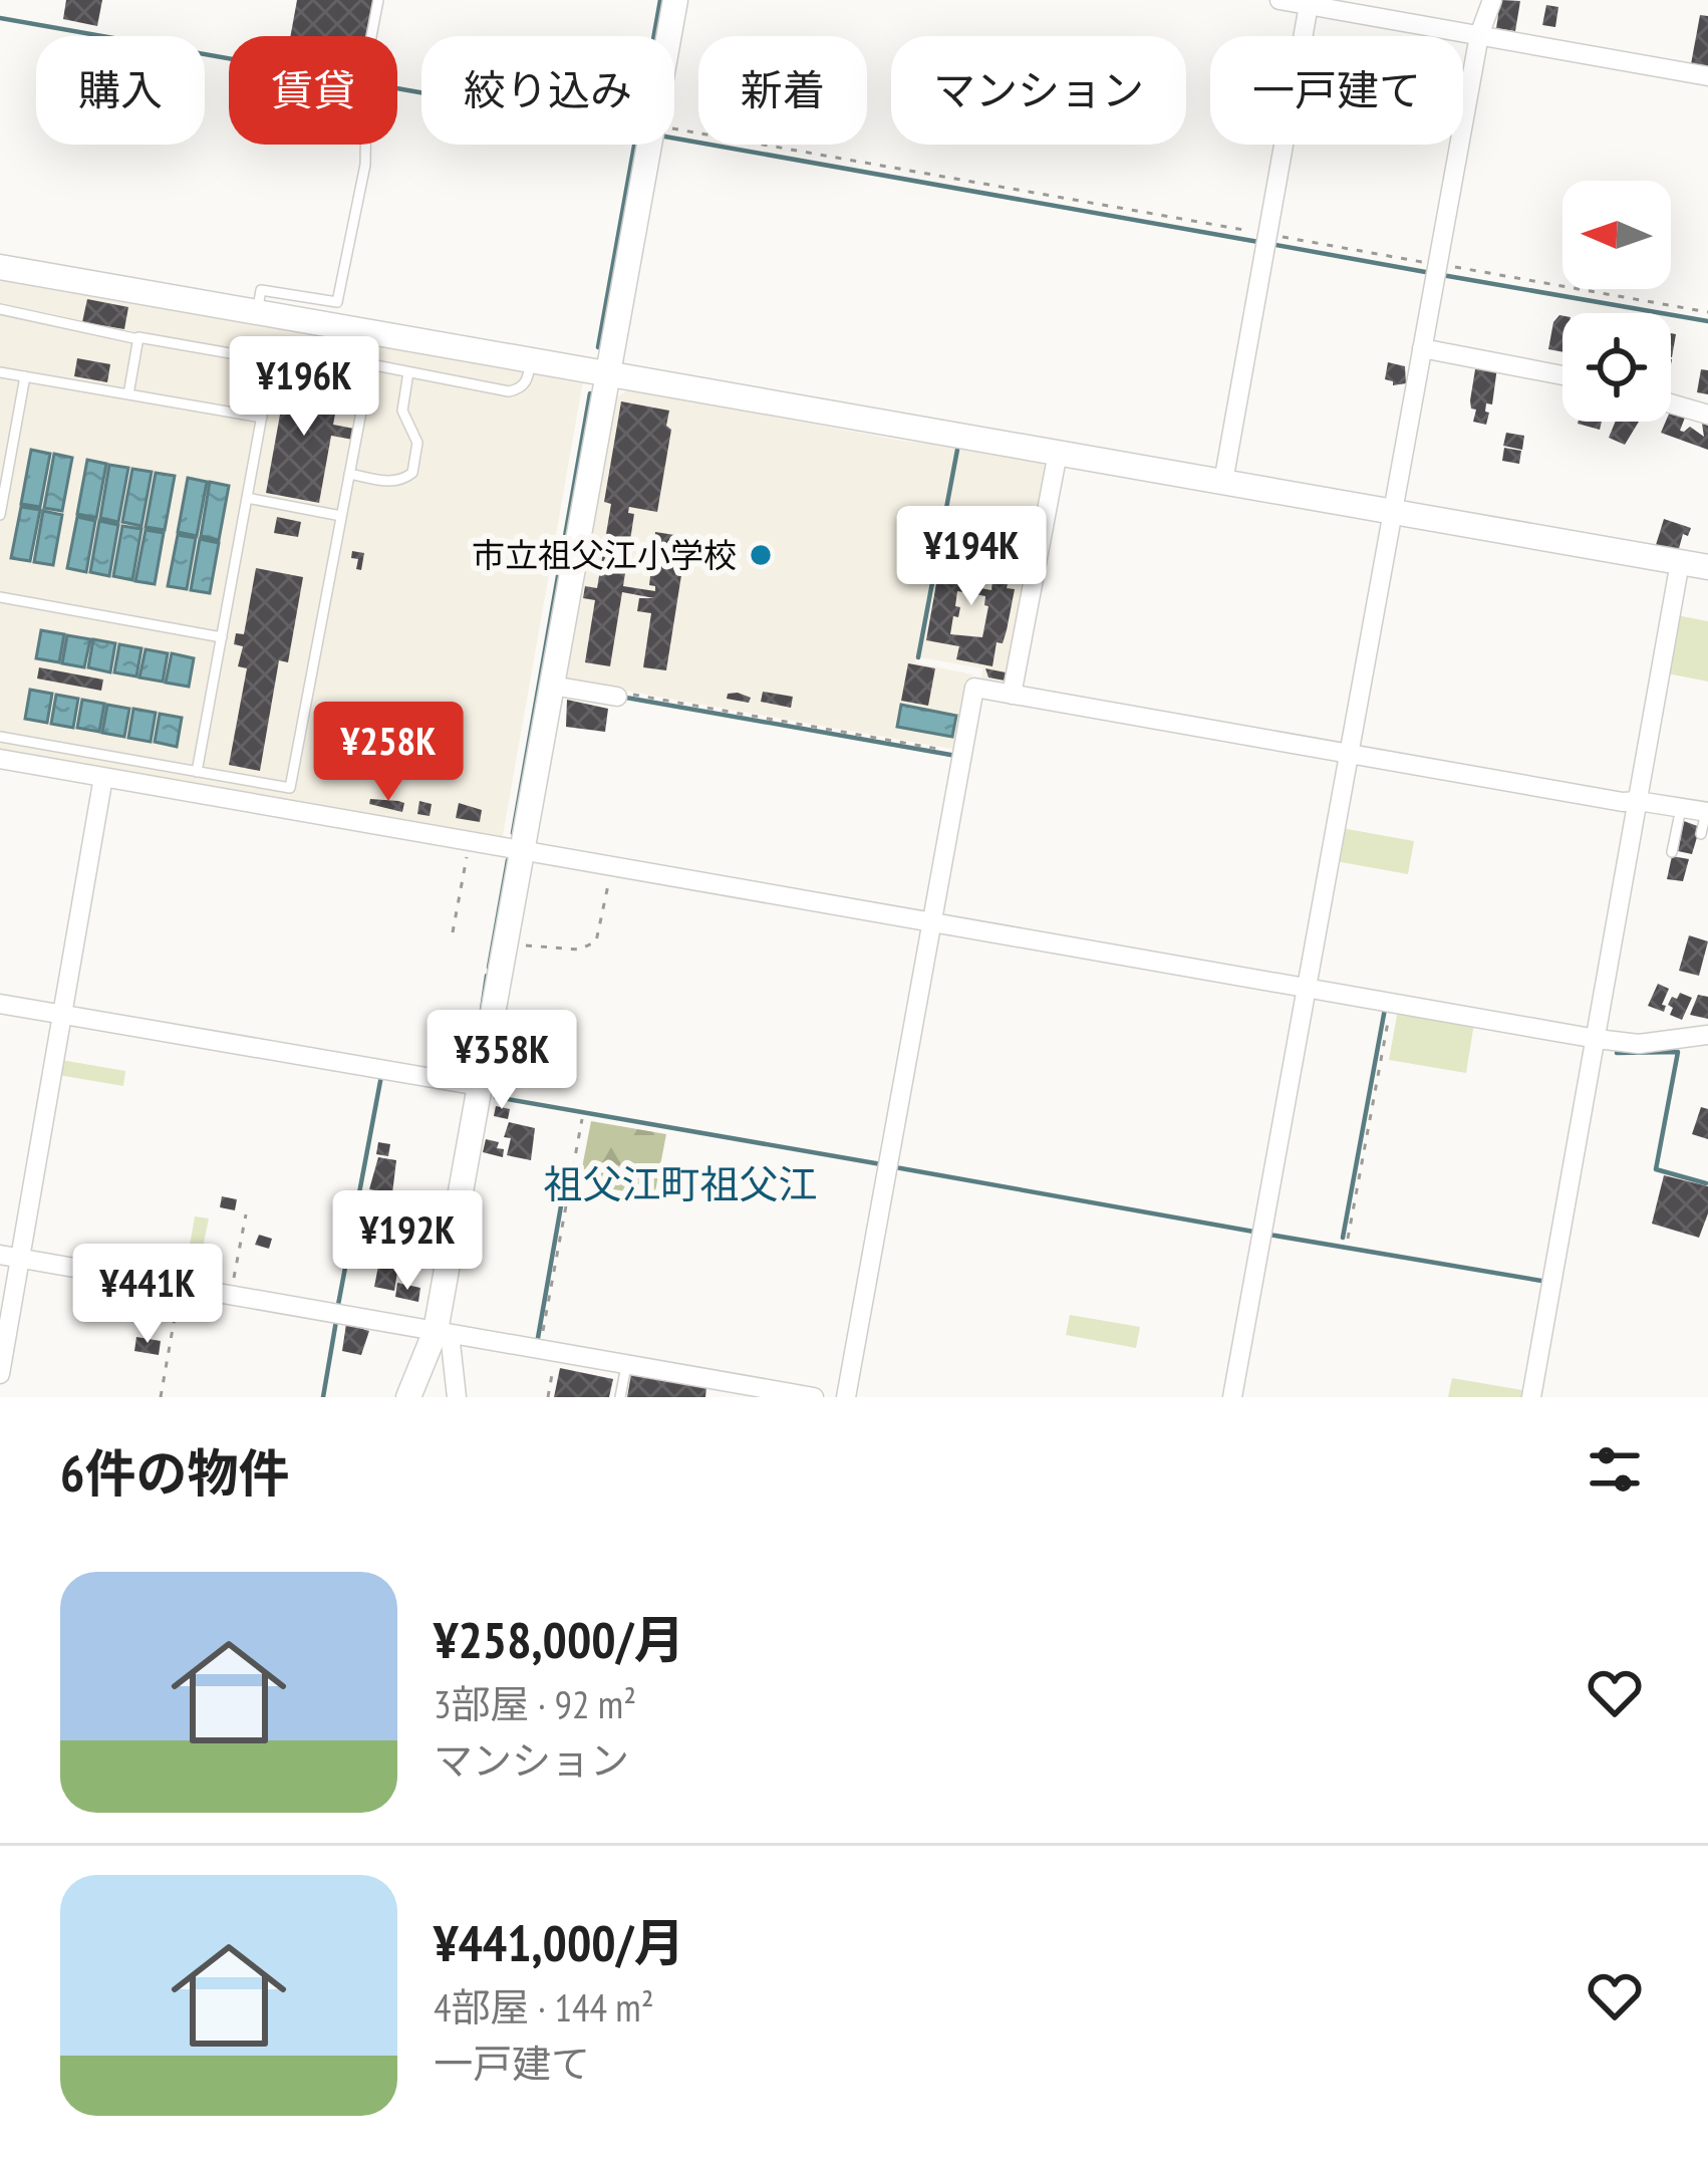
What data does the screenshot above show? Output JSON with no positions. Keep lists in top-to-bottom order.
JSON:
{
  "districts": ["祖父江町祖父江"],
  "places": ["市立祖父江小学校"],
  "north": "left",
  "page": {
    "chip": [
      "購入",
      "賃貸",
      "絞り込み",
      "新着",
      "マンション",
      "一戸建て"
    ],
    "price": [
      "¥196K",
      "¥194K",
      "¥258K",
      "¥358K",
      "¥192K",
      "¥441K"
    ],
    "heading": "6件の物件",
    "list": [
      {
        "name": "¥258,000/月",
        "note": "3部屋 · 92 m² · マンション"
      },
      {
        "name": "¥441,000/月",
        "note": "4部屋 · 144 m² · 一戸建て"
      }
    ]
  }
}
